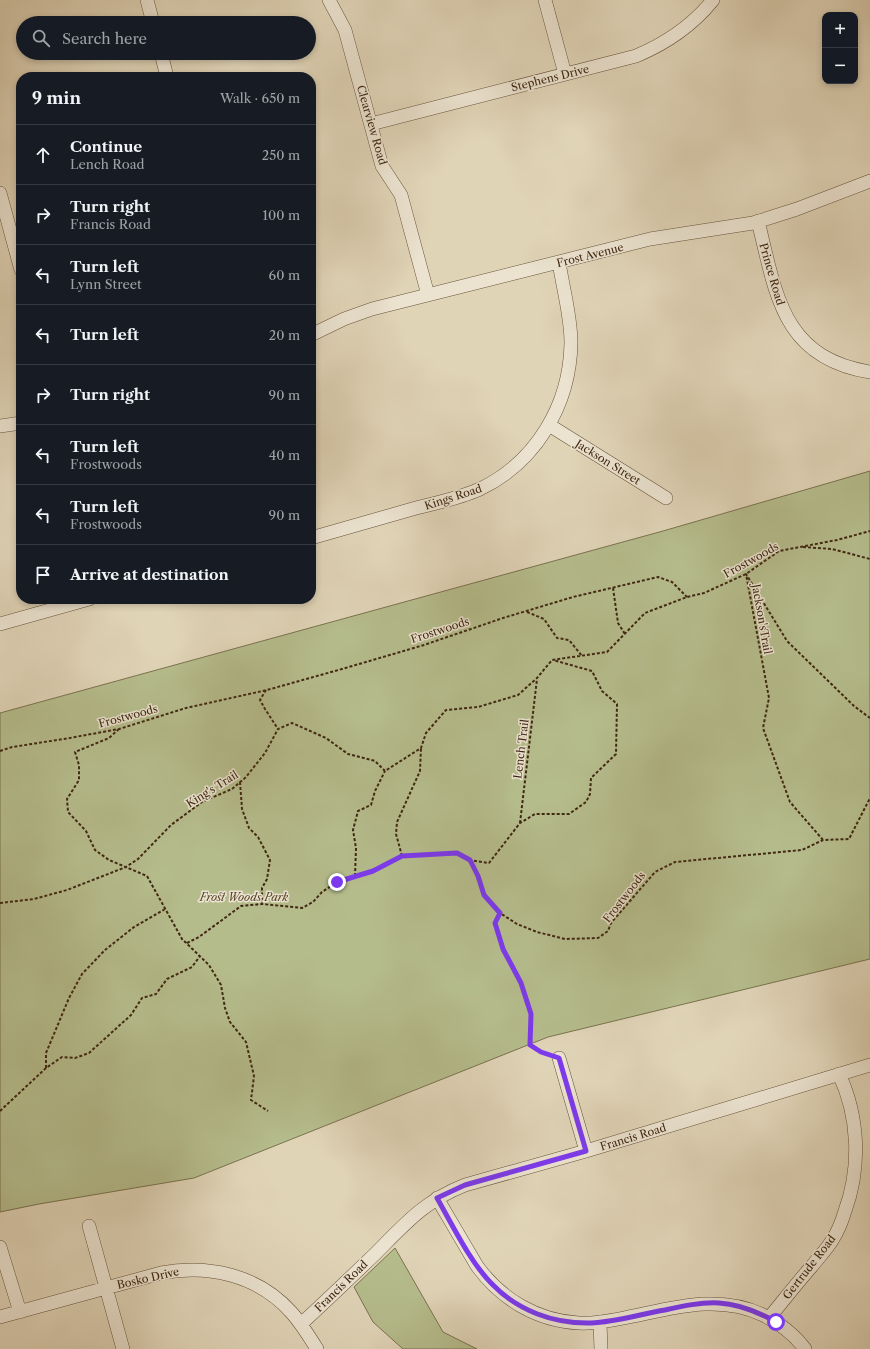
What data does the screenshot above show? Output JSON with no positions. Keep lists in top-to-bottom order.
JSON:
{
  "streets": {
    "street": [
      "Stephens Drive",
      "Clearview Road",
      "Frost Avenue",
      "Prince Road",
      "Jackson Street",
      "Kings Road",
      "Francis Road",
      "Gertrude Road",
      "Bosko Drive"
    ],
    "path": [
      "Frostwoods",
      "Jackson'sTrail",
      "Lench Trail",
      "King's Trail"
    ]
  },
  "crossings": [
    ["Stephens Drive", "Clearview Road"],
    ["Clearview Road", "Frost Avenue"],
    ["Frost Avenue", "Prince Road"],
    ["Frost Avenue", "Kings Road"],
    ["Jackson Street", "Kings Road"],
    ["Frostwoods", "Jackson'sTrail"],
    ["Francis Road", "Gertrude Road"],
    ["Francis Road", "Bosko Drive"]
  ],
  "parks": ["Frost Woods Park"],
  "page": {
    "map_buttons": ["+", "−"],
    "search": "Search here",
    "heading": ["9 min", "Walk · 650 m"],
    "list": [
      ["Continue", "Lench Road", "250 m"],
      ["Turn right", "Francis Road", "100 m"],
      ["Turn left", "Lynn Street", "60 m"],
      ["Turn left", "20 m"],
      ["Turn right", "90 m"],
      ["Turn left", "Frostwoods", "40 m"],
      ["Turn left", "Frostwoods", "90 m"],
      "Arrive at destination"
    ]
  }
}
